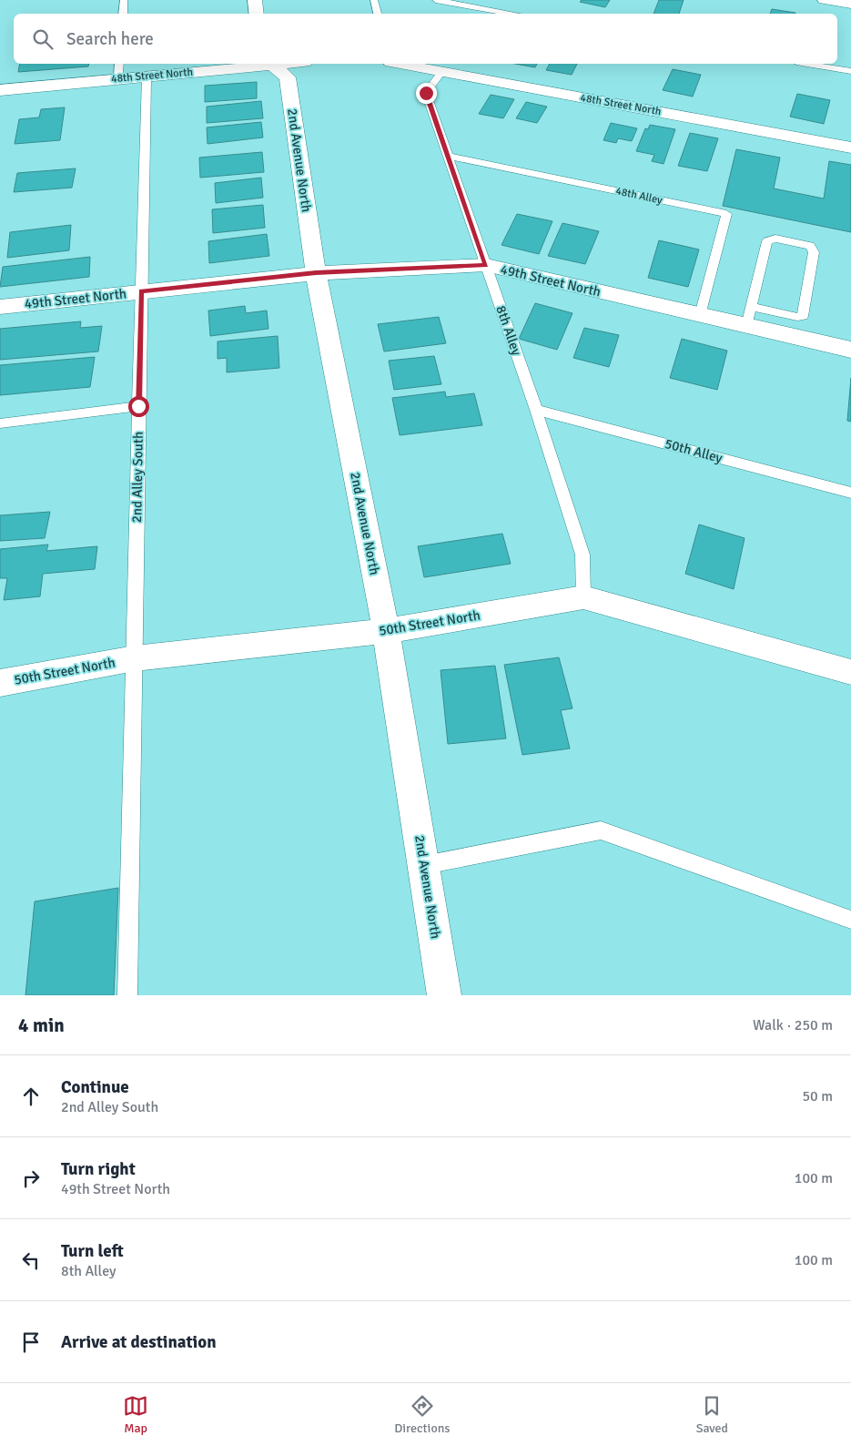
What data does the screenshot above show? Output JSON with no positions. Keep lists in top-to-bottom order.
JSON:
{
  "streets": {
    "street": [
      "48th Street North",
      "2nd Avenue North",
      "49th Street North",
      "50th Street North"
    ],
    "lane": [
      "48th Alley",
      "8th Alley",
      "50th Alley",
      "2nd Alley South"
    ]
  },
  "crossings": [
    ["48th Street North", "8th Alley"],
    ["48th Street North", "2nd Alley South"],
    ["2nd Avenue North", "49th Street North"],
    ["2nd Avenue North", "50th Street North"],
    ["48th Alley", "49th Street North"],
    ["48th Alley", "8th Alley"],
    ["49th Street North", "8th Alley"],
    ["49th Street North", "2nd Alley South"],
    ["8th Alley", "50th Alley"],
    ["8th Alley", "50th Street North"],
    ["2nd Alley South", "50th Street North"]
  ],
  "page": {
    "search": "Search here",
    "heading": ["4 min", "Walk · 250 m"],
    "list": [
      ["Continue", "2nd Alley South", "50 m"],
      ["Turn right", "49th Street North", "100 m"],
      ["Turn left", "8th Alley", "100 m"],
      "Arrive at destination"
    ],
    "nav": ["Map", "Directions", "Saved"]
  }
}
